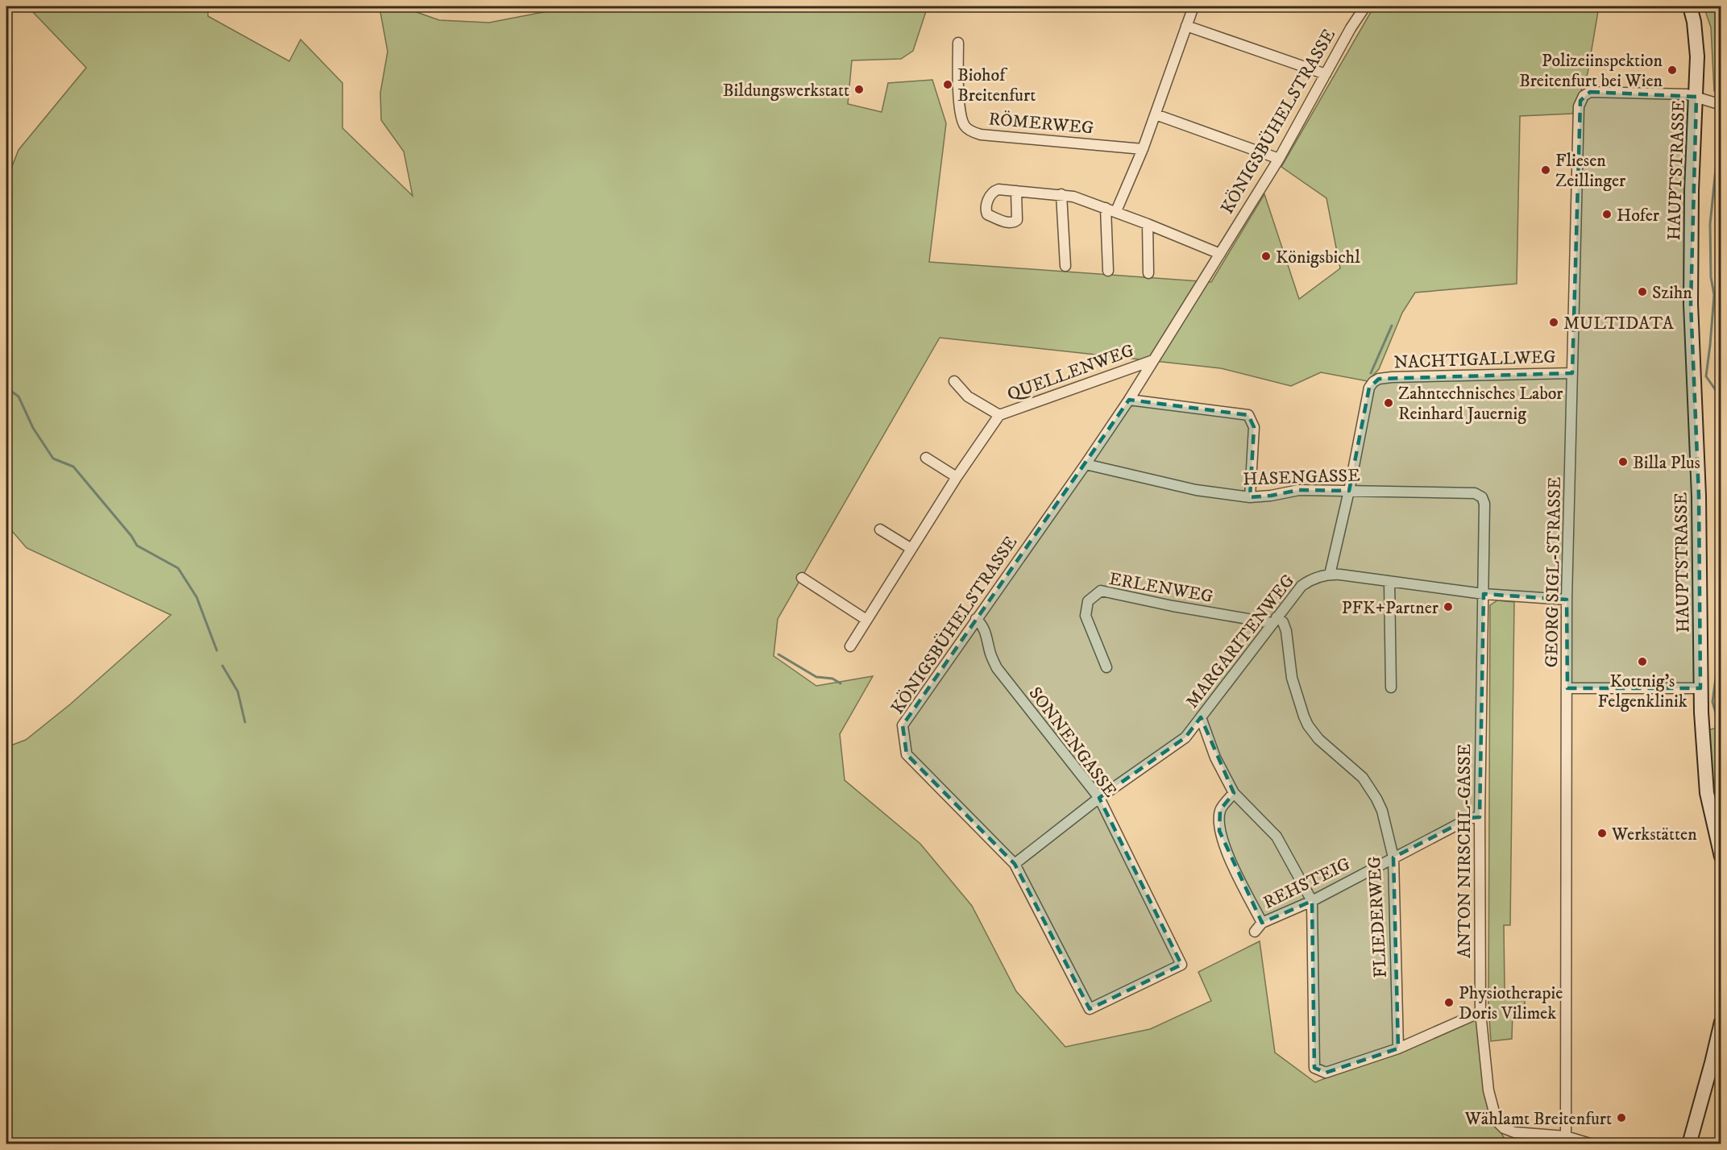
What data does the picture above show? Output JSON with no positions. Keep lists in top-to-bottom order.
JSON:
{
  "streets": {
    "main road": ["HAUPTSTRASSE"],
    "street": [
      "KÖNIGSBÜHELSTRASSE",
      "RÖMERWEG",
      "NACHTIGALLWEG",
      "QUELLENWEG",
      "HASENGASSE",
      "GEORG SIGL-STRASSE",
      "ERLENWEG",
      "MARGARITENWEG",
      "SONNENGASSE",
      "ANTON NIRSCHL-GASSE",
      "REHSTEIG",
      "FLIEDERWEG"
    ]
  },
  "crossings": [
    ["KÖNIGSBÜHELSTRASSE", "QUELLENWEG"],
    ["KÖNIGSBÜHELSTRASSE", "HASENGASSE"],
    ["KÖNIGSBÜHELSTRASSE", "MARGARITENWEG"],
    ["KÖNIGSBÜHELSTRASSE", "SONNENGASSE"],
    ["HAUPTSTRASSE", "GEORG SIGL-STRASSE"],
    ["NACHTIGALLWEG", "HASENGASSE"],
    ["NACHTIGALLWEG", "GEORG SIGL-STRASSE"],
    ["NACHTIGALLWEG", "MARGARITENWEG"],
    ["HASENGASSE", "MARGARITENWEG"],
    ["HASENGASSE", "ANTON NIRSCHL-GASSE"],
    ["GEORG SIGL-STRASSE", "MARGARITENWEG"],
    ["GEORG SIGL-STRASSE", "ANTON NIRSCHL-GASSE"],
    ["ERLENWEG", "MARGARITENWEG"],
    ["ERLENWEG", "FLIEDERWEG"],
    ["MARGARITENWEG", "SONNENGASSE"],
    ["MARGARITENWEG", "ANTON NIRSCHL-GASSE"],
    ["MARGARITENWEG", "FLIEDERWEG"],
    ["ANTON NIRSCHL-GASSE", "REHSTEIG"],
    ["REHSTEIG", "FLIEDERWEG"]
  ],
  "places": [
    "Polizeiinspektion Breitenfurt bei Wien",
    "Biohof Breitenfurt",
    "Bildungswerkstatt",
    "Fliesen Zeillinger",
    "Hofer",
    "Königsbichl",
    "Szihn",
    "MULTIDATA",
    "Zahntechnisches Labor Reinhard Jauernig",
    "Billa Plus",
    "PFK+Partner",
    "Kottnig's Felgenklinik",
    "Werkstätten",
    "Physiotherapie Doris Vilimek",
    "Wählamt Breitenfurt"
  ]
}
